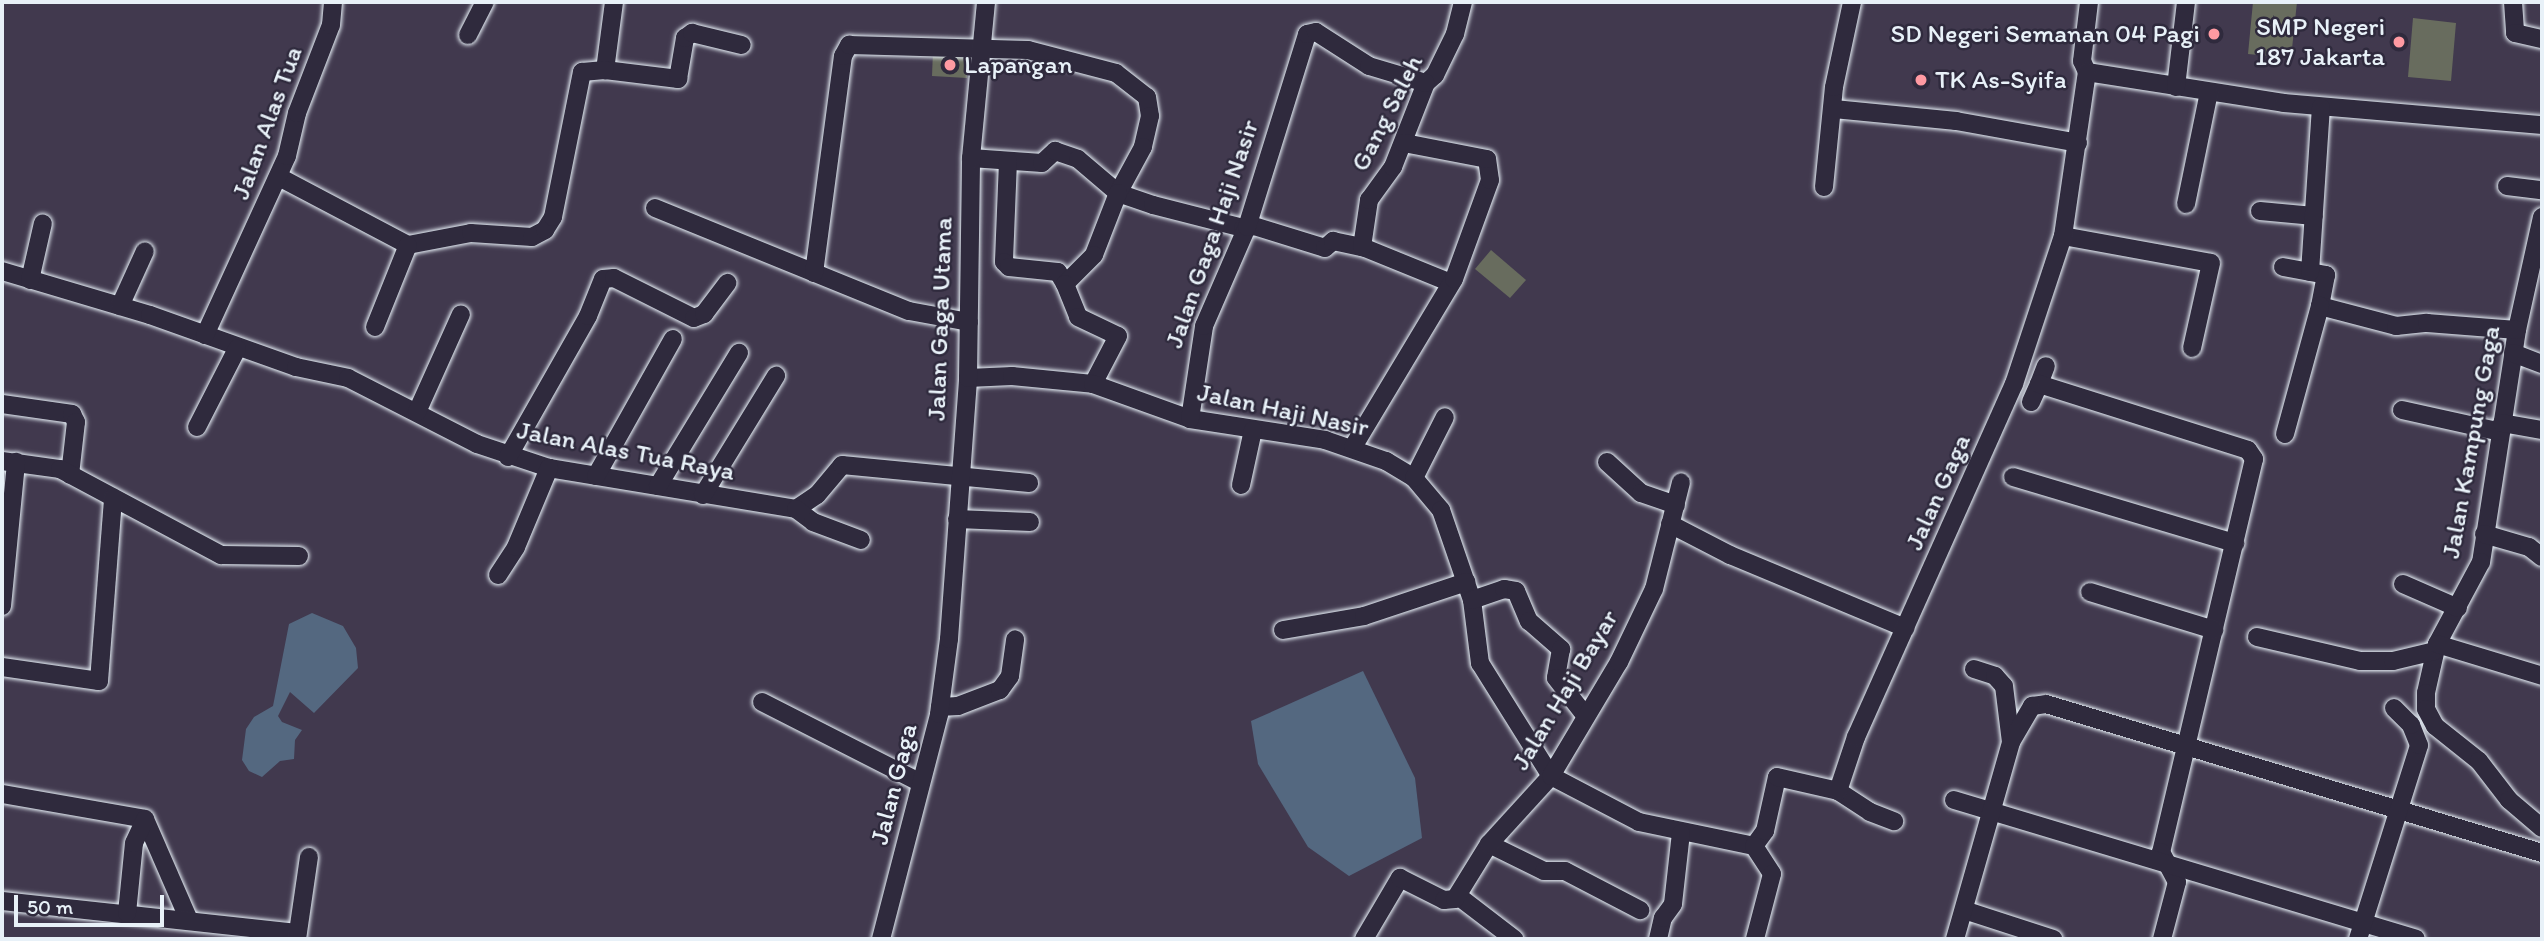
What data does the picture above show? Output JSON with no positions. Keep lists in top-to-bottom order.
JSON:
{
  "streets": {
    "street": [
      "Gang Saleh",
      "Jalan Alas Tua",
      "Jalan Gaga Haji Nasir",
      "Jalan Gaga Utama",
      "Jalan Haji Nasir",
      "Jalan Kampung Gaga",
      "Jalan Alas Tua Raya",
      "Jalan Gaga",
      "Jalan Haji Bayar"
    ]
  },
  "crossings": [
    ["Gang Saleh", "Jalan Gaga Haji Nasir"],
    ["Jalan Alas Tua", "Jalan Alas Tua Raya"],
    ["Jalan Gaga Haji Nasir", "Jalan Haji Nasir"],
    ["Jalan Gaga Utama", "Jalan Haji Nasir"],
    ["Jalan Gaga Utama", "Jalan Gaga"],
    ["Jalan Haji Nasir", "Jalan Haji Bayar"]
  ],
  "places": [
    "SD Negeri Semanan 04 Pagi",
    "SMP Negeri 187 Jakarta",
    "Lapangan",
    "TK As-Syifa"
  ],
  "scale_bar": "50 m"
}
